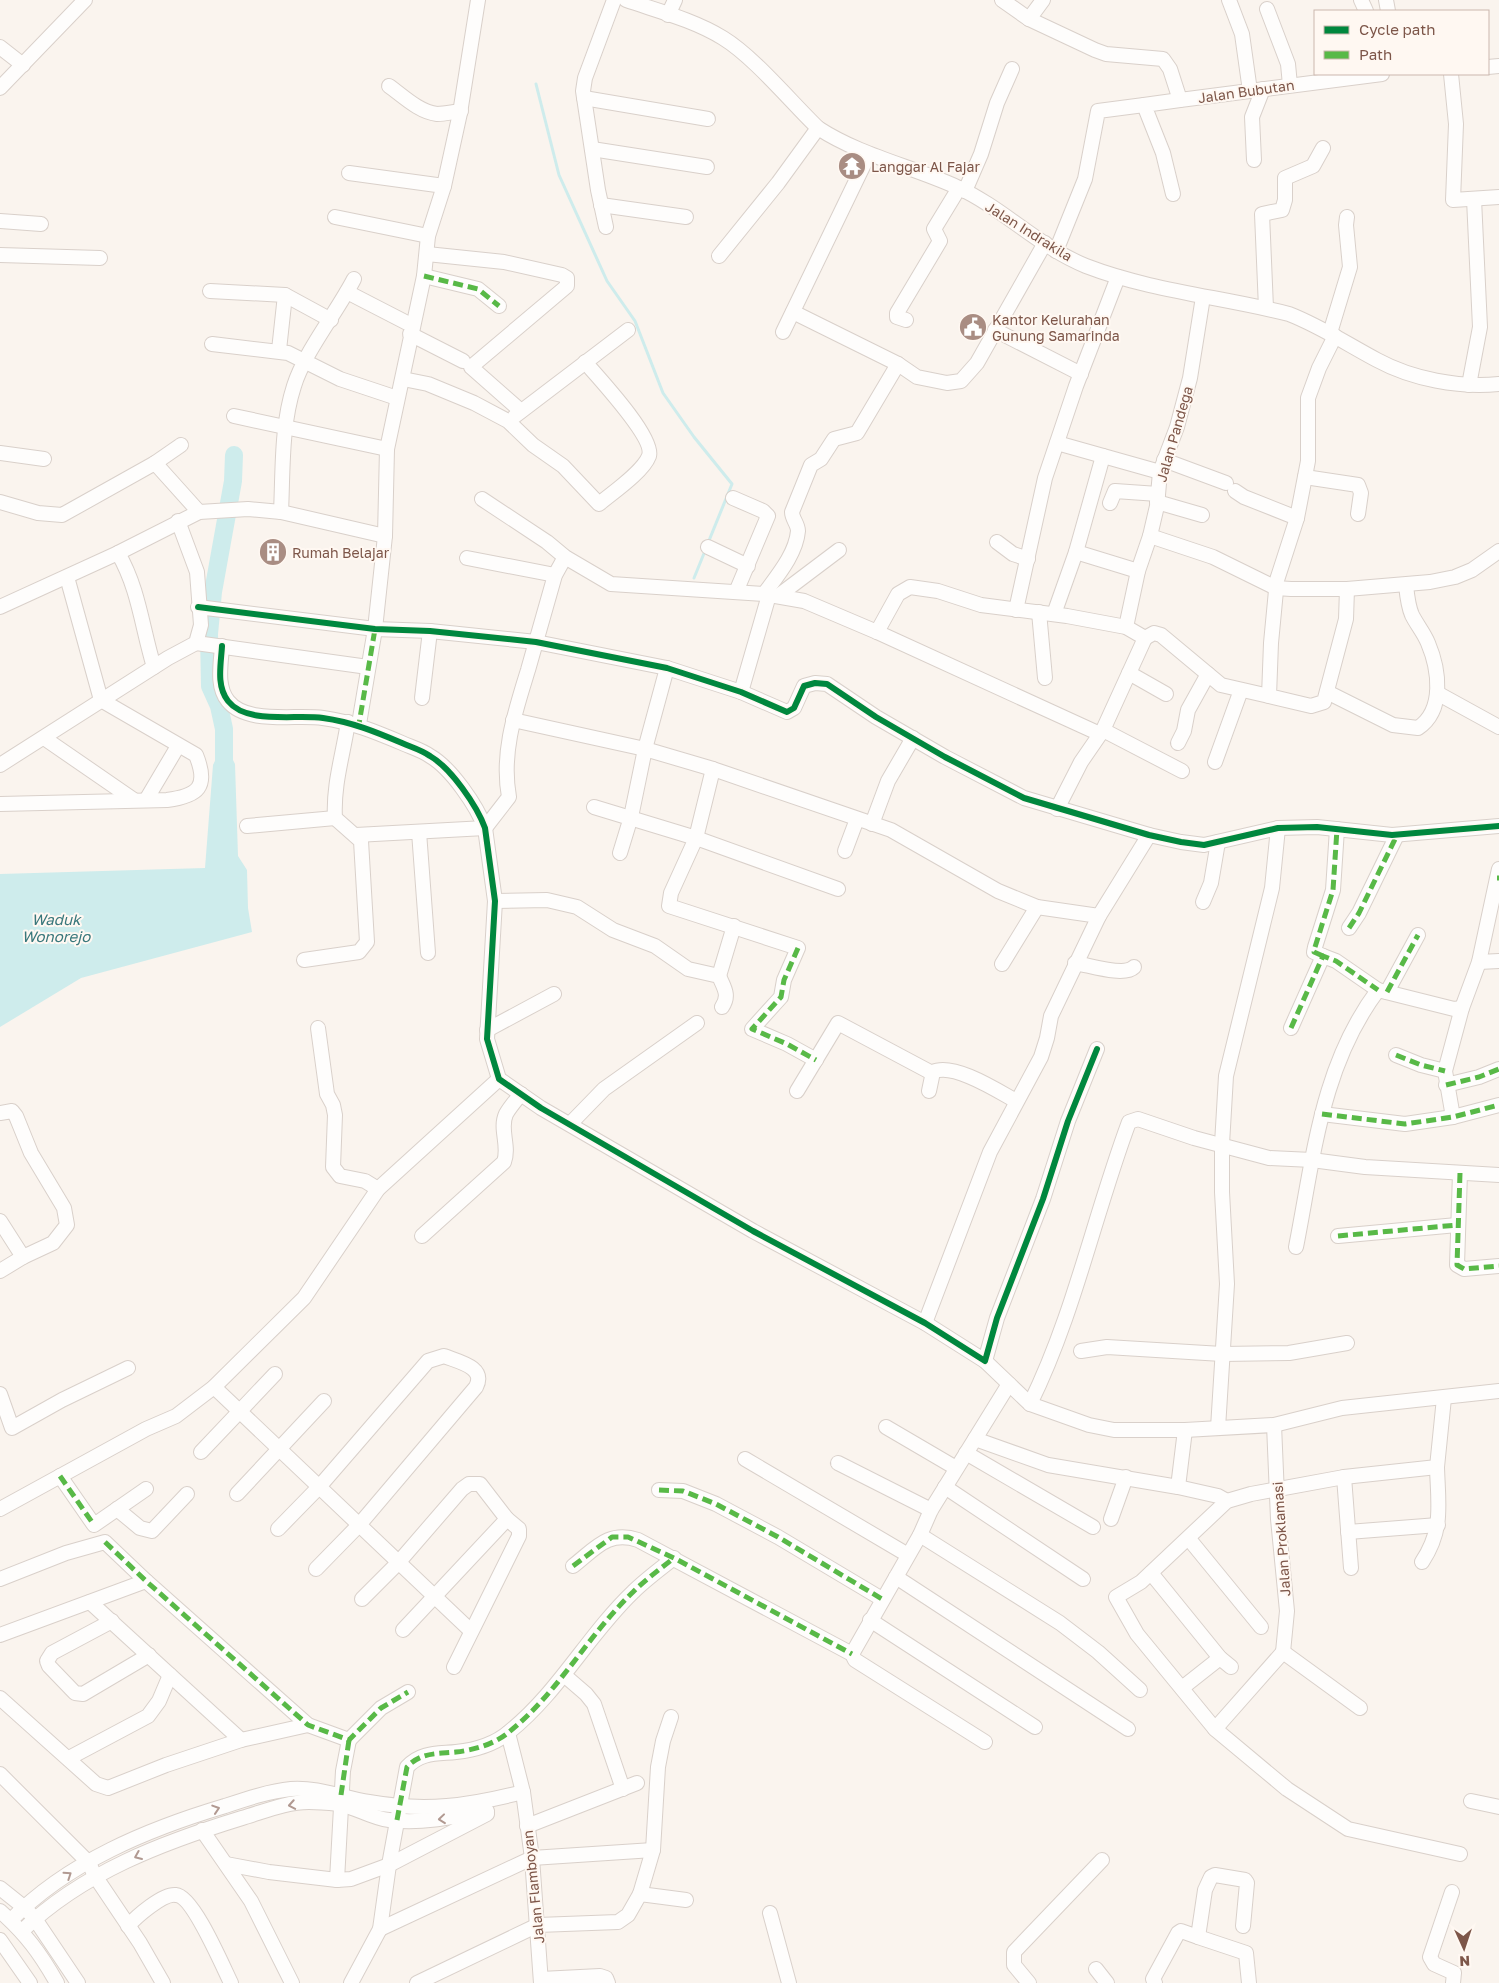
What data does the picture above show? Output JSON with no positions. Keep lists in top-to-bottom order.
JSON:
{
  "streets": {
    "street": [
      "Jalan Bubutan",
      "Jalan Indrakila",
      "Jalan Pandega",
      "Jalan Proklamasi",
      "Jalan Flamboyan"
    ]
  },
  "crossings": [
    ["Jalan Indrakila", "Jalan Pandega"]
  ],
  "water": ["Waduk Wonorejo"],
  "places": {
    "temple": ["Langgar Al Fajar"],
    "public building": ["Kantor Kelurahan Gunung Samarinda"],
    "building": ["Rumah Belajar"]
  },
  "legend": ["Cycle path", "Path"],
  "north": "bottom"
}
